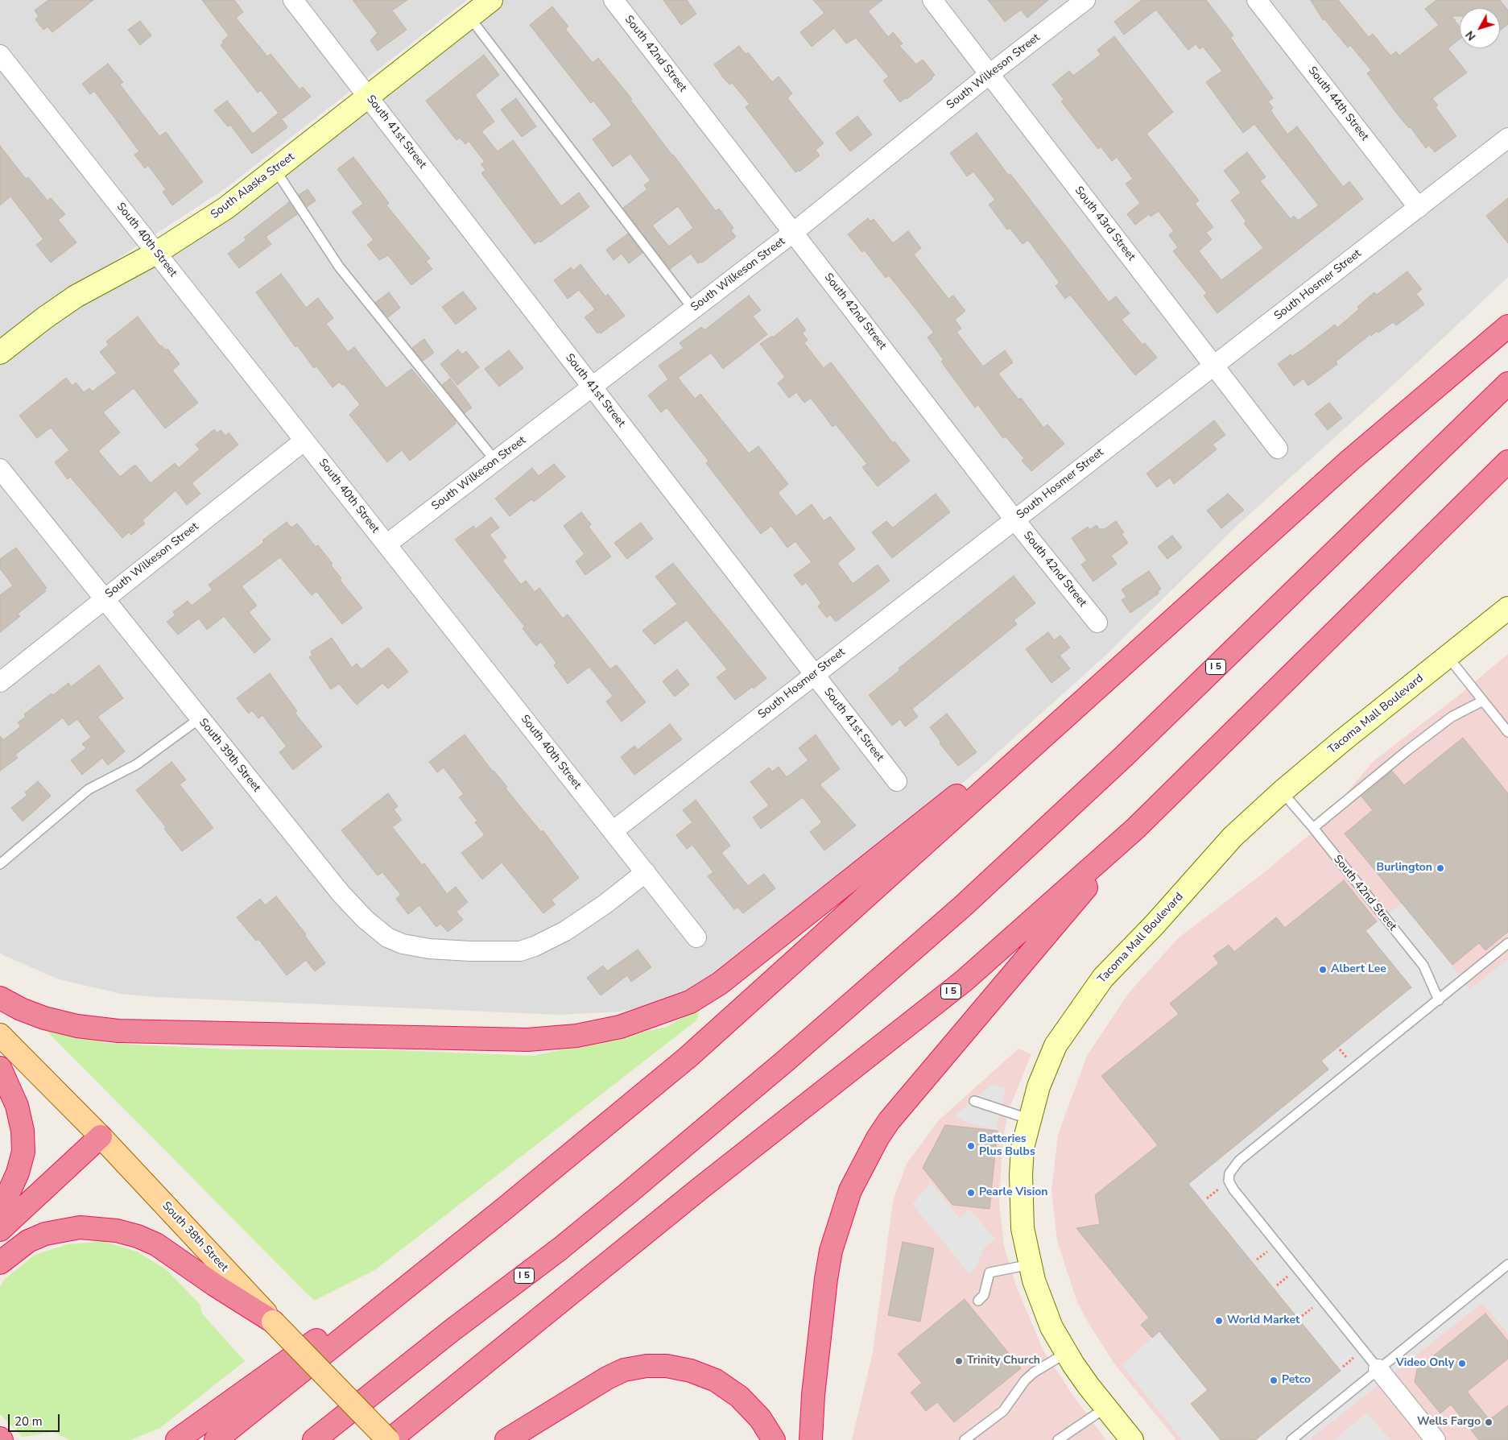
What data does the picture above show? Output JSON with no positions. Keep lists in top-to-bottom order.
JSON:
{
  "streets": {
    "highway": ["I 5"],
    "main road": ["South 38th Street"],
    "street": [
      "South 42nd Street",
      "South Wilkeson Street",
      "South 44th Street",
      "South 41st Street",
      "South Alaska Street",
      "South 43rd Street",
      "South 40th Street",
      "South Hosmer Street",
      "Tacoma Mall Boulevard",
      "South 39th Street"
    ]
  },
  "crossings": [
    ["South 42nd Street", "South Wilkeson Street"],
    ["South 42nd Street", "South Hosmer Street"],
    ["South 42nd Street", "Tacoma Mall Boulevard"],
    ["South Wilkeson Street", "South 41st Street"],
    ["South Wilkeson Street", "South 43rd Street"],
    ["South Wilkeson Street", "South 40th Street"],
    ["South Wilkeson Street", "South 39th Street"],
    ["South 44th Street", "South Hosmer Street"],
    ["South 41st Street", "South Alaska Street"],
    ["South 41st Street", "South Hosmer Street"],
    ["South Alaska Street", "South 40th Street"],
    ["South 43rd Street", "South Hosmer Street"],
    ["South 40th Street", "South Hosmer Street"],
    ["South 40th Street", "South 39th Street"],
    ["I 5", "South 38th Street"]
  ],
  "places": [
    "Burlington",
    "Albert Lee",
    "Batteries Plus Bulbs",
    "Pearle Vision",
    "World Market",
    "Trinity Church",
    "Video Only",
    "Petco",
    "Wells Fargo"
  ],
  "scale_bar": "20 m",
  "north": "bottom left"
}
